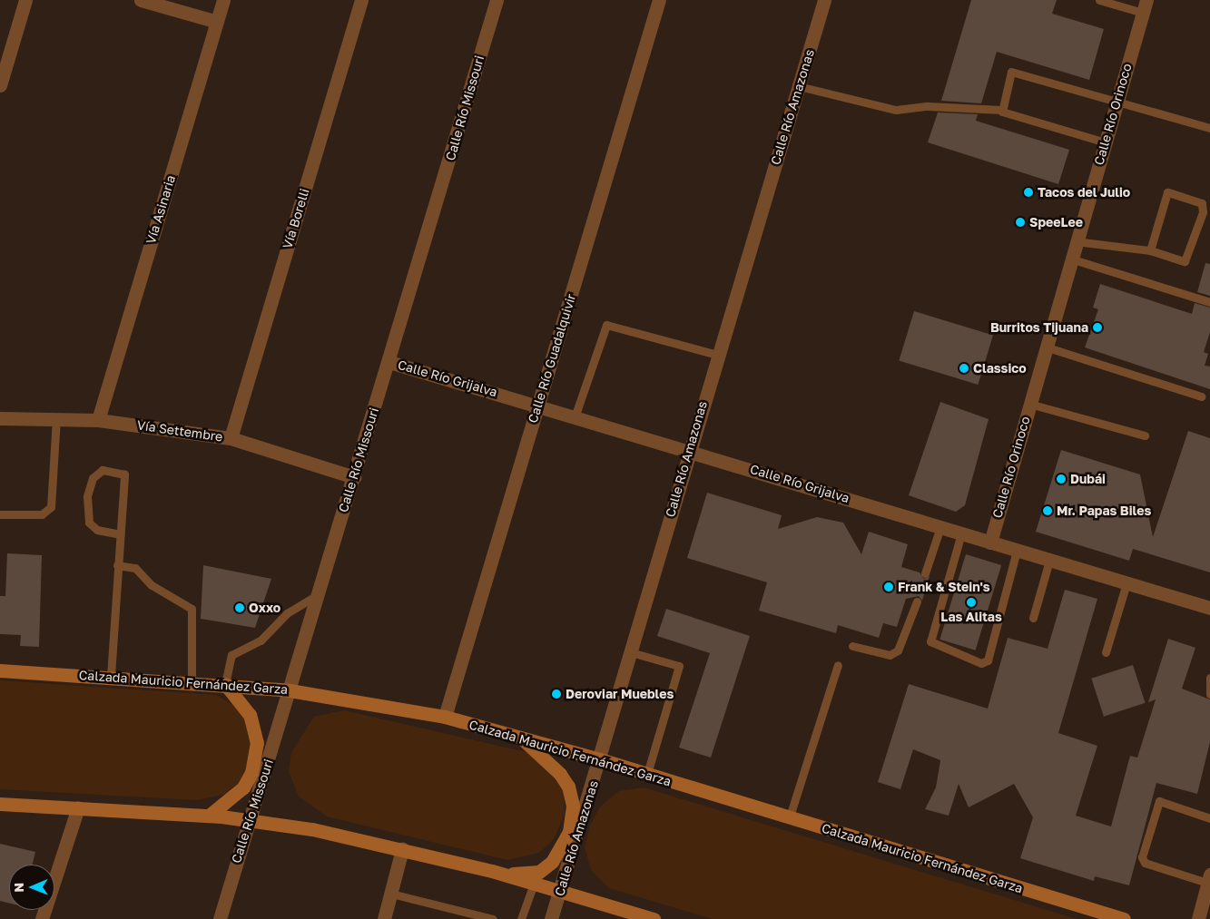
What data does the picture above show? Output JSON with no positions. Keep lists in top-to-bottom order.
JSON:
{
  "streets": {
    "main road": ["Calzada Mauricio Fernández Garza"],
    "street": [
      "Calle Río Amazonas",
      "Calle Río Missouri",
      "Calle Río Orinoco",
      "Vía Asinaria",
      "Vía Borelli",
      "Calle Río Guadalquivir",
      "Calle Río Grijalva",
      "Vía Settembre"
    ]
  },
  "crossings": [
    ["Calle Río Amazonas", "Calle Río Grijalva"],
    ["Calle Río Amazonas", "Calzada Mauricio Fernández Garza"],
    ["Calle Río Missouri", "Calle Río Grijalva"],
    ["Calle Río Missouri", "Vía Settembre"],
    ["Calle Río Missouri", "Calzada Mauricio Fernández Garza"],
    ["Calle Río Orinoco", "Calle Río Grijalva"],
    ["Vía Asinaria", "Vía Settembre"],
    ["Vía Borelli", "Vía Settembre"],
    ["Calle Río Guadalquivir", "Calle Río Grijalva"],
    ["Calle Río Guadalquivir", "Calzada Mauricio Fernández Garza"]
  ],
  "places": [
    "Tacos del Julio",
    "SpeeLee",
    "Burritos Tijuana",
    "Classico",
    "Dubái",
    "Mr. Papas Biles",
    "Frank & Stein's",
    "Las Alitas",
    "Oxxo",
    "Deroviar Muebles"
  ],
  "north": "left"
}
